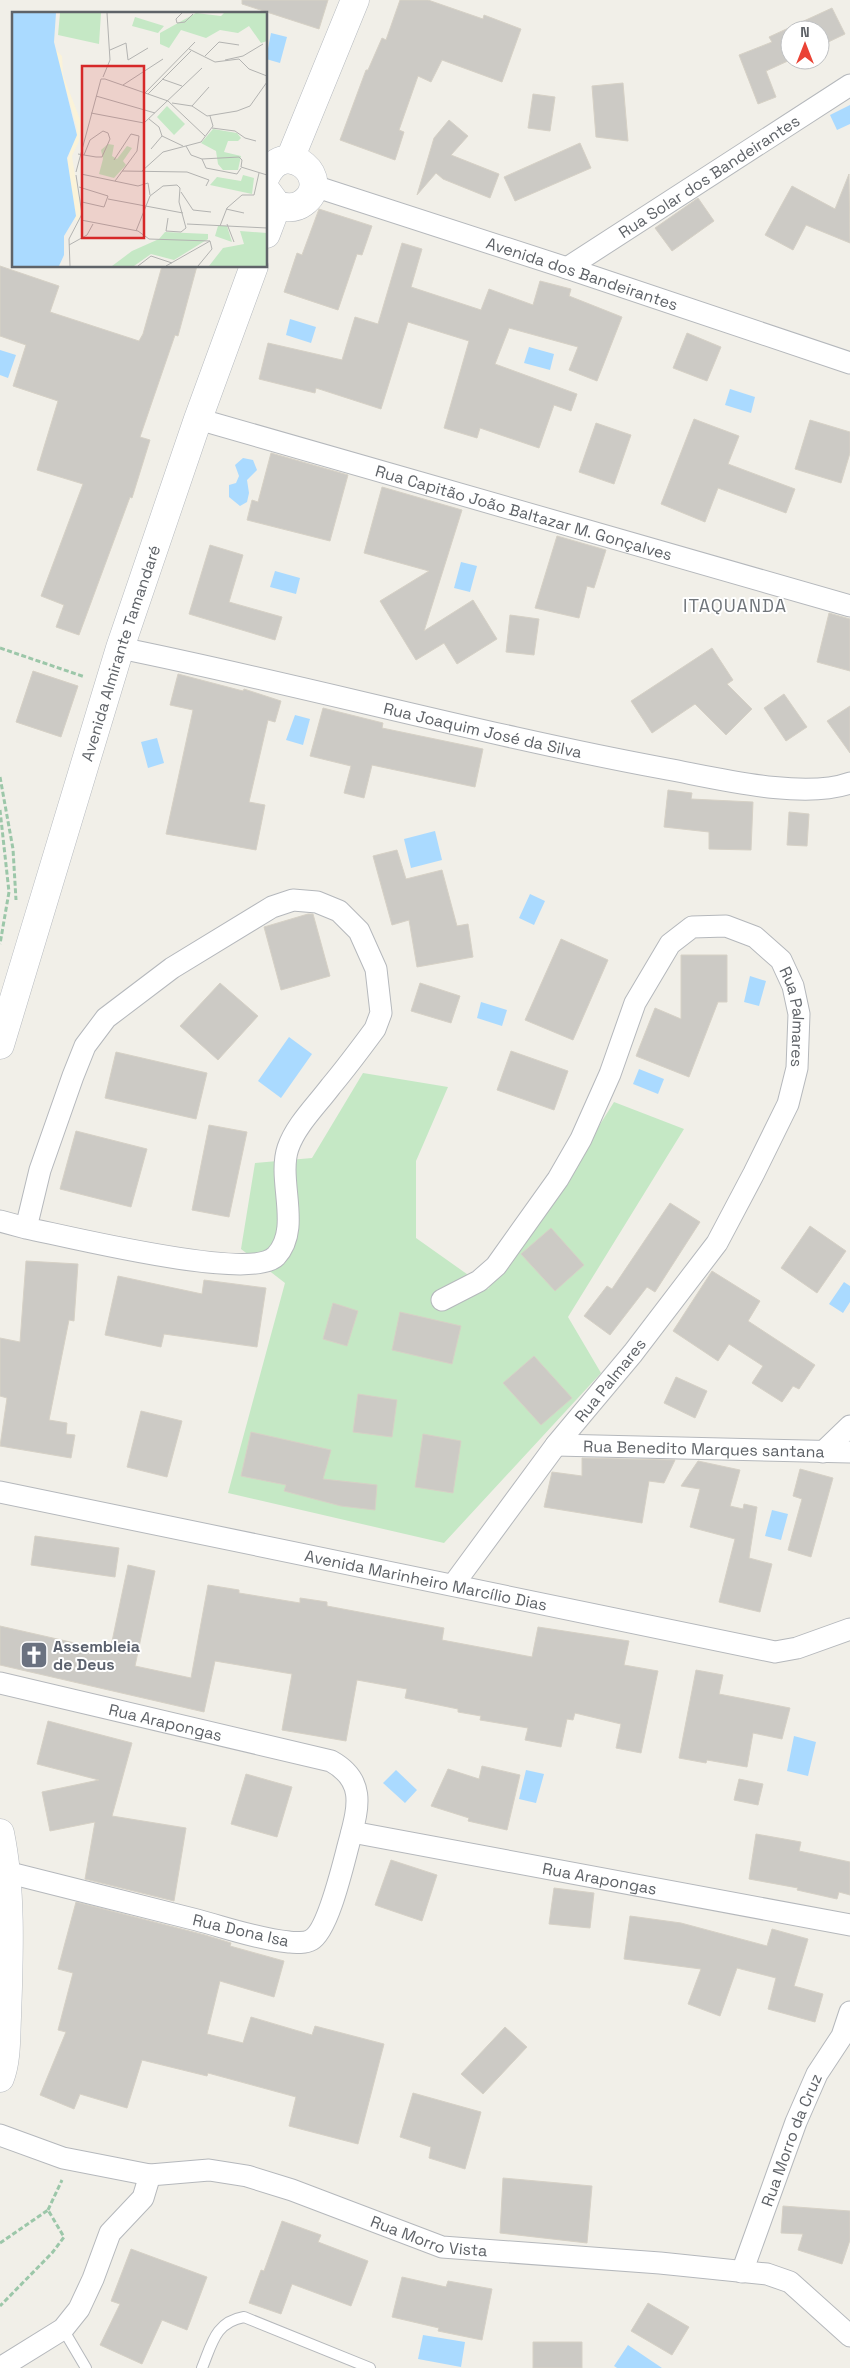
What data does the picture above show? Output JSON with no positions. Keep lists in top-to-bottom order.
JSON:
{
  "streets": {
    "main road": ["Avenida Almirante Tamandaré"],
    "street": [
      "Rua Solar dos Bandeirantes",
      "Avenida dos Bandeirantes",
      "Rua Capitão João Baltazar M. Gonçalves",
      "Rua Joaquim José da Silva",
      "Rua Palmares",
      "Rua Benedito Marques santana",
      "Avenida Marinheiro Marcílio Dias",
      "Rua Arapongas",
      "Rua Dona Isa",
      "Rua Morro da Cruz",
      "Rua Morro Vista"
    ]
  },
  "crossings": [
    ["Rua Solar dos Bandeirantes", "Avenida dos Bandeirantes"],
    ["Rua Capitão João Baltazar M. Gonçalves", "Avenida Almirante Tamandaré"],
    ["Avenida Almirante Tamandaré", "Rua Joaquim José da Silva"],
    ["Rua Palmares", "Rua Benedito Marques santana"],
    ["Rua Palmares", "Avenida Marinheiro Marcílio Dias"],
    ["Rua Arapongas", "Rua Dona Isa"],
    ["Rua Morro da Cruz", "Rua Morro Vista"]
  ],
  "districts": ["ITAQUANDA"],
  "places": {
    "church": ["Assembleia de Deus"]
  },
  "north": "top"
}
